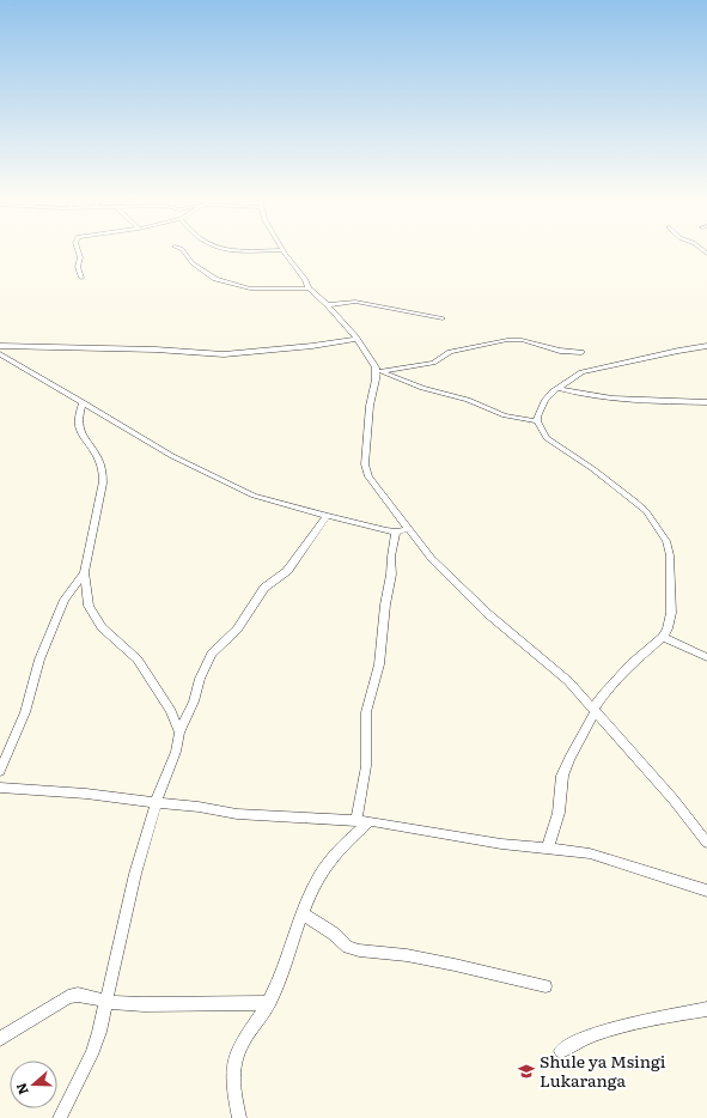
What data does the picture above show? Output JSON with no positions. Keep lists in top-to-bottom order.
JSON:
{
  "places": {
    "school or university": ["Shule ya Msingi Lukaranga"]
  },
  "north": "left"
}
